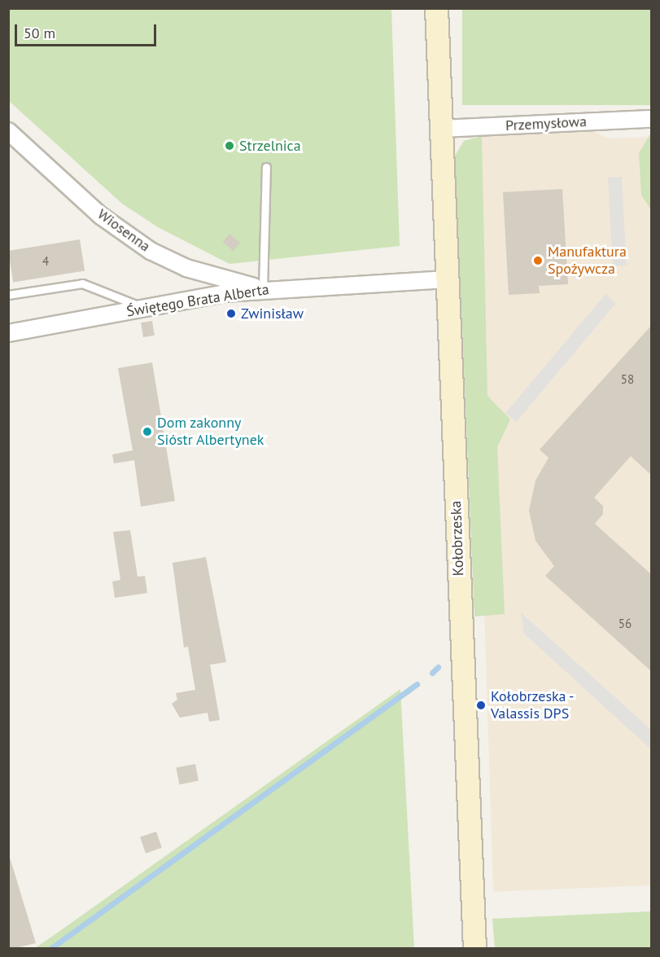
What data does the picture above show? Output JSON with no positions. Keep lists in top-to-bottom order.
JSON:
{
  "streets": {
    "main road": ["Kołobrzeska"],
    "street": ["Przemysłowa", "Wiosenna", "Świętego Brata Alberta"]
  },
  "crossings": [
    ["Przemysłowa", "Kołobrzeska"],
    ["Wiosenna", "Świętego Brata Alberta"],
    ["Świętego Brata Alberta", "Kołobrzeska"]
  ],
  "places": [
    "Strzelnica",
    "Manufaktura Spożywcza",
    "Zwinisław",
    "Dom zakonny Sióstr Albertynek",
    "Kołobrzeska - Valassis DPS"
  ],
  "house_numbers": ["4", "58", "56"],
  "scale_bar": "50 m"
}
